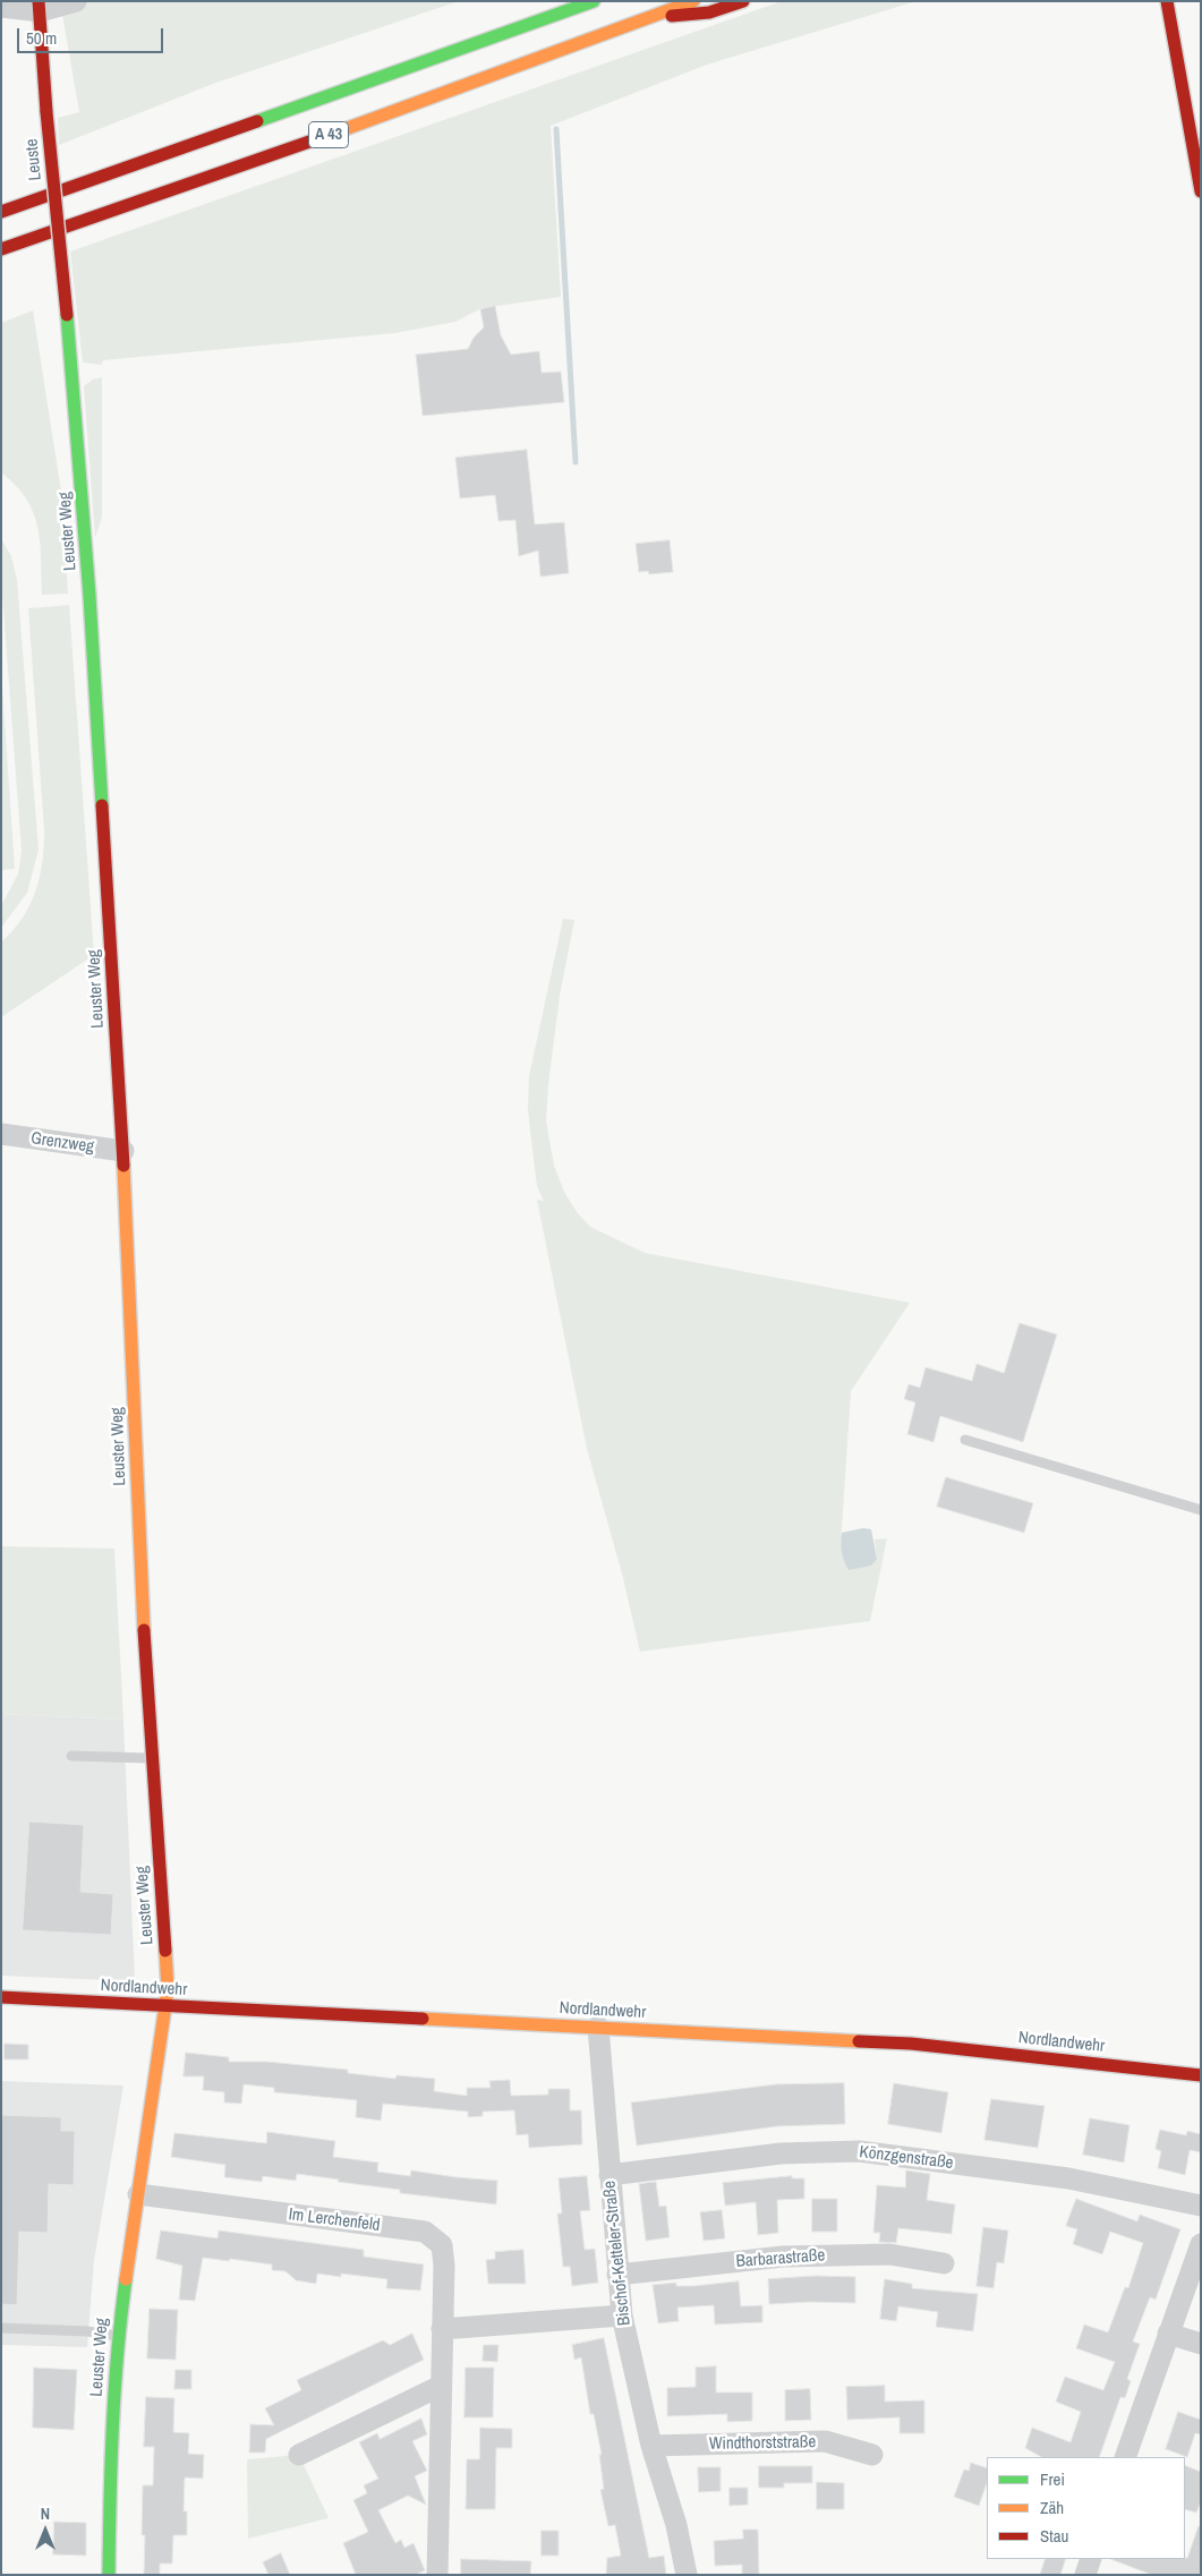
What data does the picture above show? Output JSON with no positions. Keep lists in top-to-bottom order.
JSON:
{
  "streets": {
    "main road": [
      "A 43",
      "Leuste",
      "Leuster Weg",
      "Nordlandwehr"
    ],
    "street": [
      "Grenzweg",
      "Könzgenstraße",
      "Im Lerchenfeld",
      "Bischof-Ketteler-Straße",
      "Barbarastraße",
      "Windthorststraße"
    ]
  },
  "crossings": [
    ["Leuste", "Leuster Weg"],
    ["Leuster Weg", "Grenzweg"],
    ["Leuster Weg", "Nordlandwehr"],
    ["Leuster Weg", "Im Lerchenfeld"],
    ["Nordlandwehr", "Bischof-Ketteler-Straße"],
    ["Könzgenstraße", "Bischof-Ketteler-Straße"],
    ["Bischof-Ketteler-Straße", "Barbarastraße"],
    ["Bischof-Ketteler-Straße", "Windthorststraße"]
  ],
  "legend": ["Frei", "Zäh", "Stau"],
  "scale_bar": "50 m",
  "north": "top"
}
